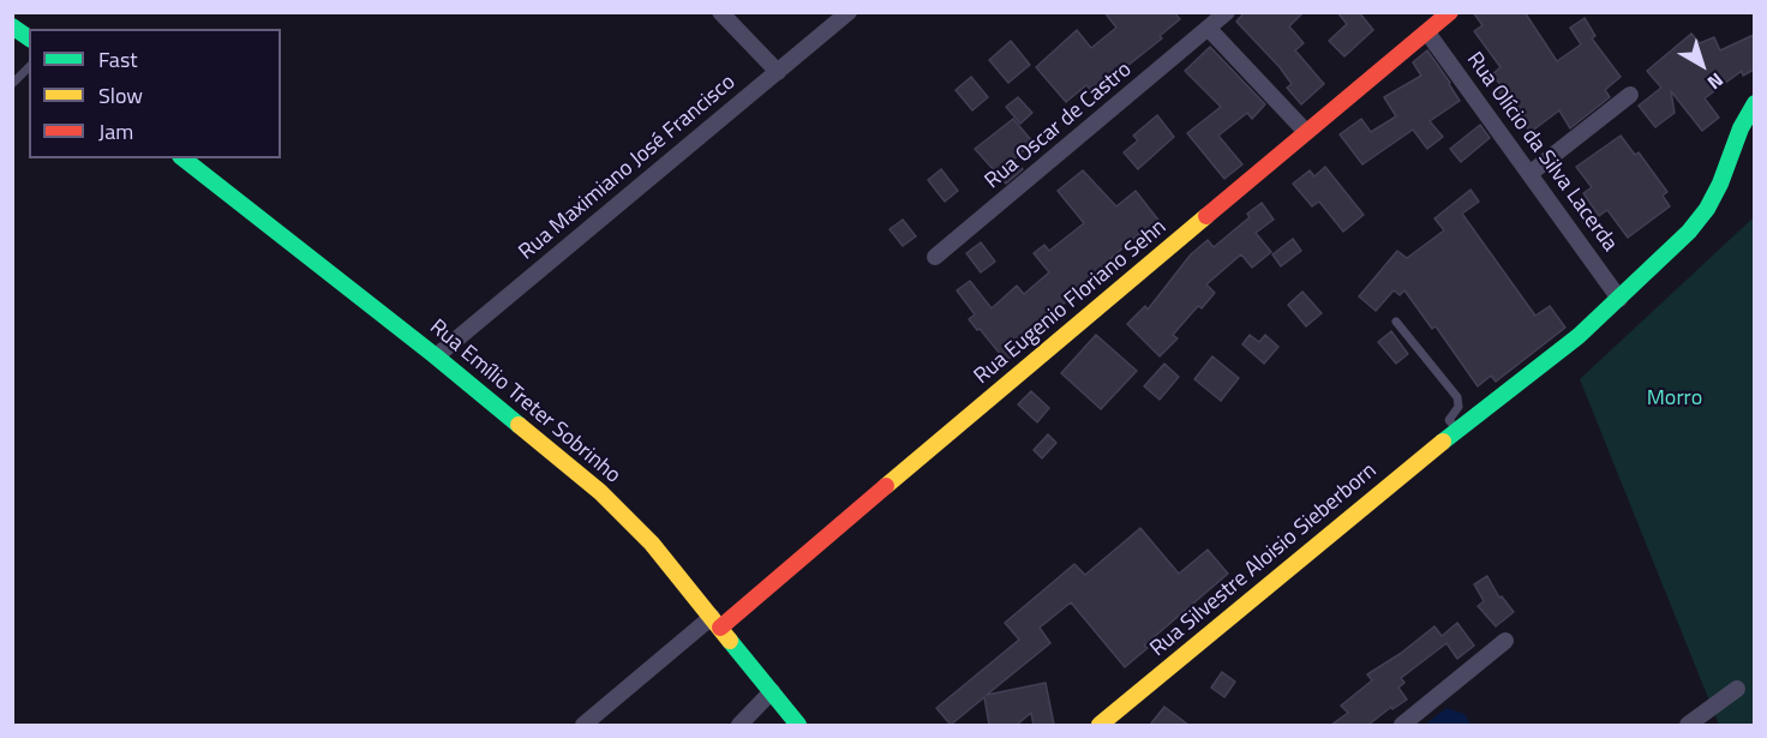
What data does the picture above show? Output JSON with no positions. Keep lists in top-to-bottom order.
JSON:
{
  "streets": {
    "street": [
      "Rua Oscar de Castro",
      "Rua Olício da Silva Lacerda",
      "Rua Maximiano José Francisco",
      "Rua Eugenio Floriano Sehn",
      "Rua Emílio Treter Sobrinho",
      "Rua Silvestre Aloisio Sieberborn"
    ]
  },
  "crossings": [
    ["Rua Olício da Silva Lacerda", "Rua Eugenio Floriano Sehn"],
    ["Rua Olício da Silva Lacerda", "Rua Silvestre Aloisio Sieberborn"],
    ["Rua Maximiano José Francisco", "Rua Emílio Treter Sobrinho"],
    ["Rua Eugenio Floriano Sehn", "Rua Emílio Treter Sobrinho"]
  ],
  "parks": ["Morro"],
  "legend": ["Fast", "Slow", "Jam"],
  "north": "bottom right"
}
